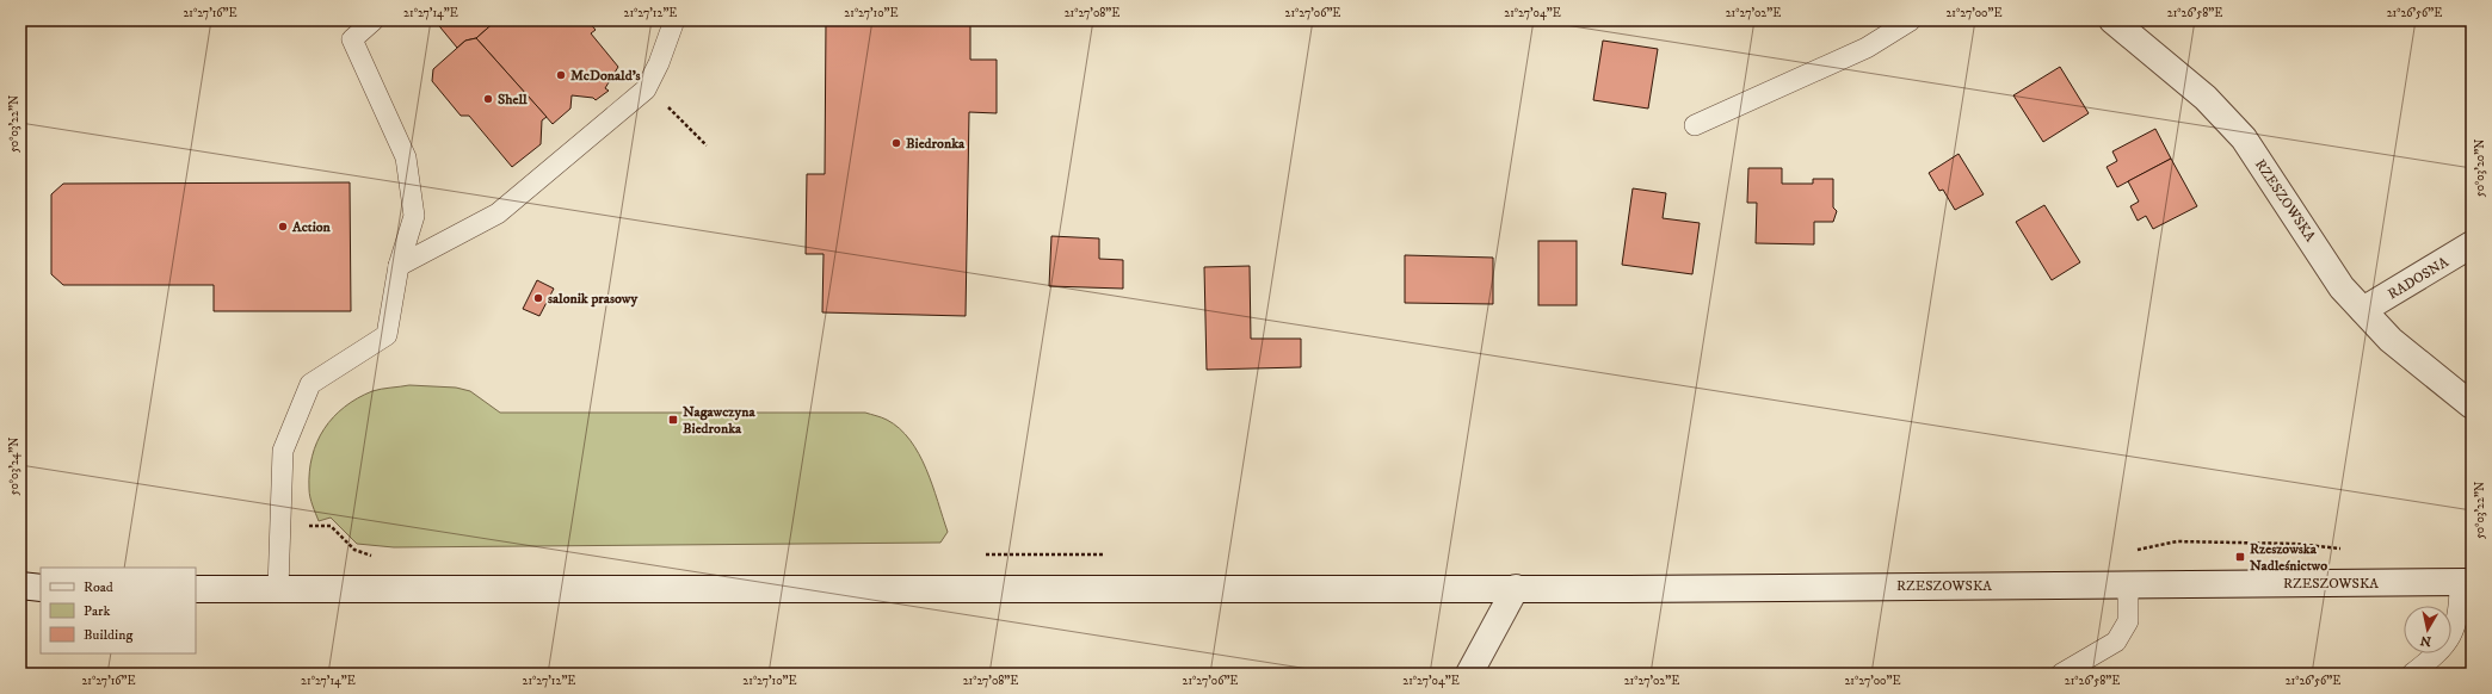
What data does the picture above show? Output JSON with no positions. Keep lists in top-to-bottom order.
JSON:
{
  "streets": {
    "street": ["RZESZOWSKA", "RADOSNA"]
  },
  "crossings": [
    ["RZESZOWSKA", "RADOSNA"]
  ],
  "places": {
    "other": [
      "McDonald's",
      "Shell",
      "Biedronka",
      "Action",
      "salonik prasowy"
    ],
    "transit": ["Nagawczyna Biedronka", "Rzeszowska Nadleśnictwo"]
  },
  "legend": ["Road", "Park", "Building"],
  "north": "bottom",
  "coordinates": [
    "21°27'16\"E",
    "21°27'14\"E",
    "21°27'12\"E",
    "21°27'10\"E",
    "21°27'08\"E",
    "21°27'06\"E",
    "21°27'04\"E",
    "21°27'02\"E",
    "21°27'00\"E",
    "21°26'58\"E",
    "21°26'56\"E",
    "50°03'22\"N",
    "50°03'20\"N",
    "50°03'24\"N"
  ]
}
